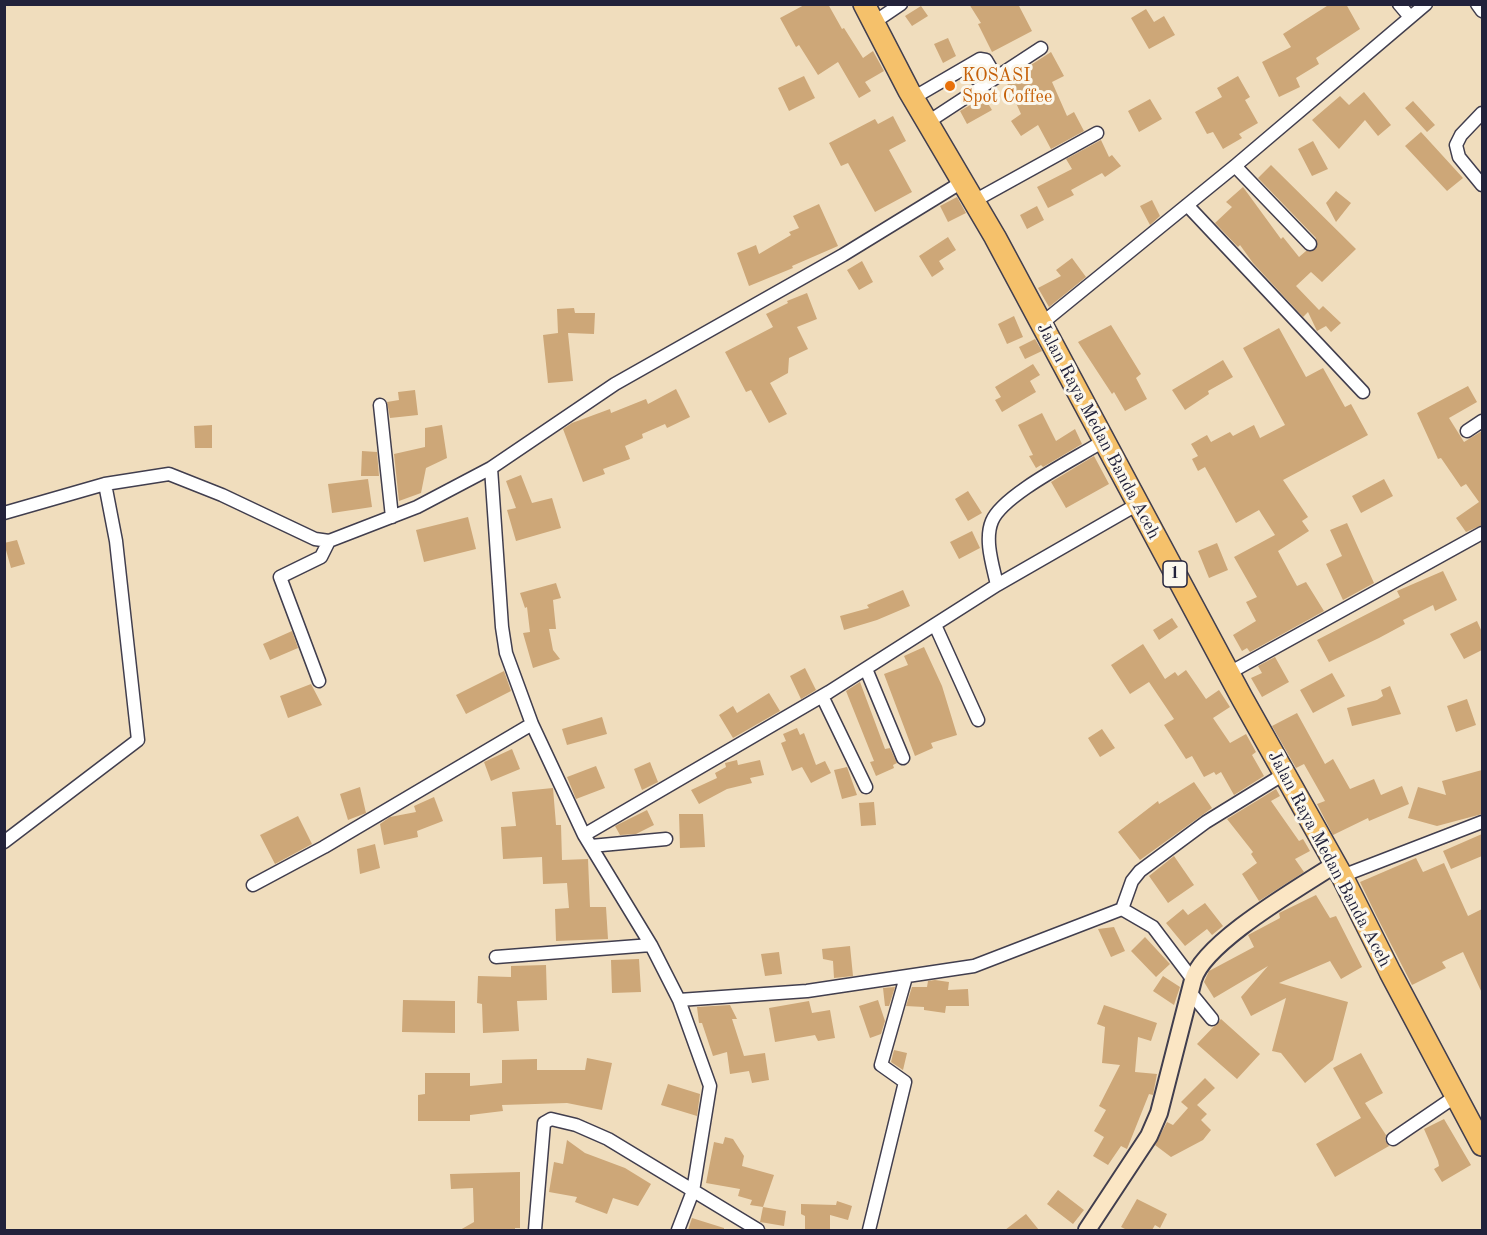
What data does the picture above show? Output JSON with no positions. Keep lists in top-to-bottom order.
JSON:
{
  "streets": {
    "highway": ["Jalan Raya Medan Banda Aceh", "1"]
  },
  "places": ["KOSASI Spot Coffee"]
}
